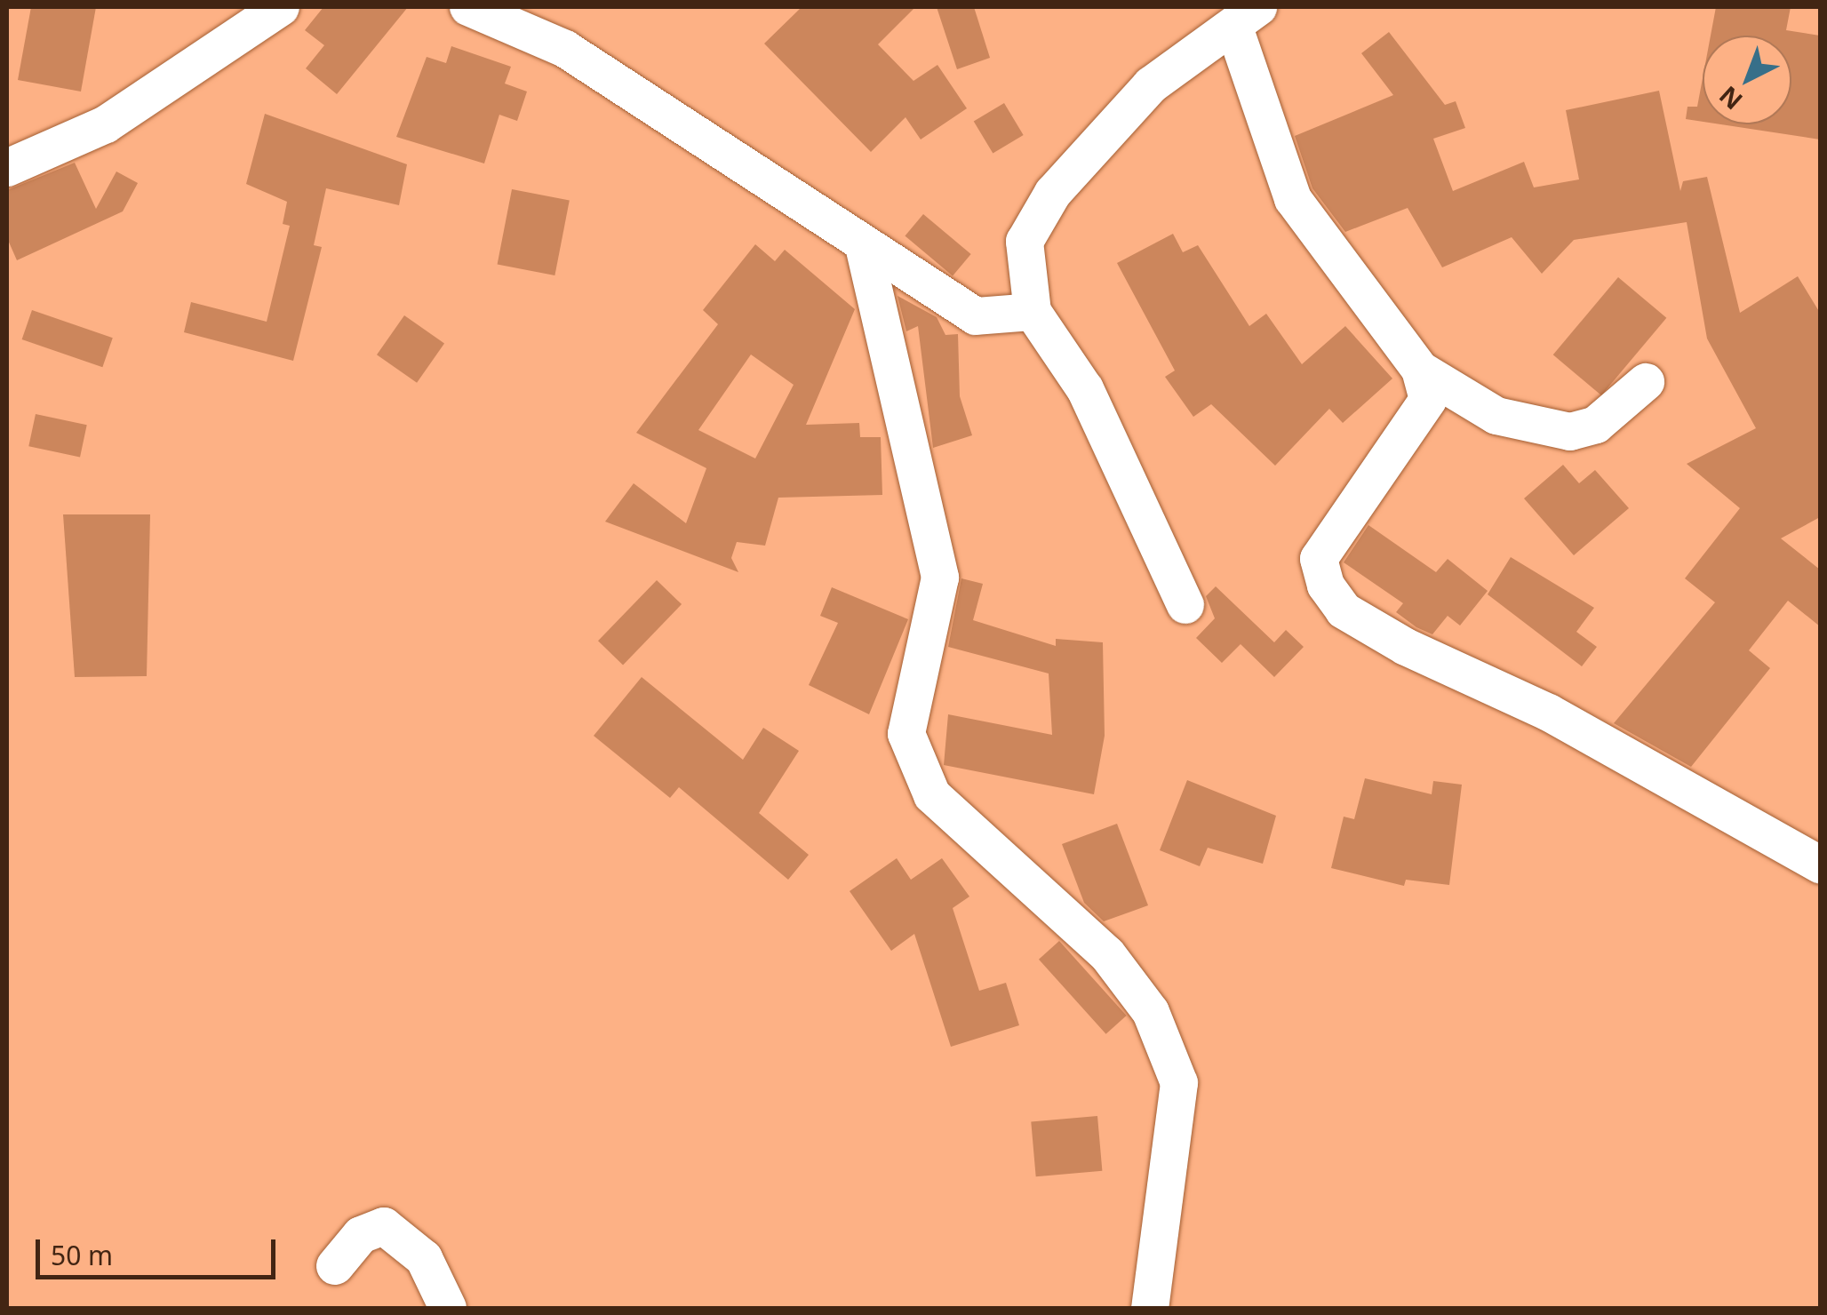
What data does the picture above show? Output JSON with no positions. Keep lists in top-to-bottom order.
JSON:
{
  "scale_bar": "50 m",
  "north": "bottom left"
}
